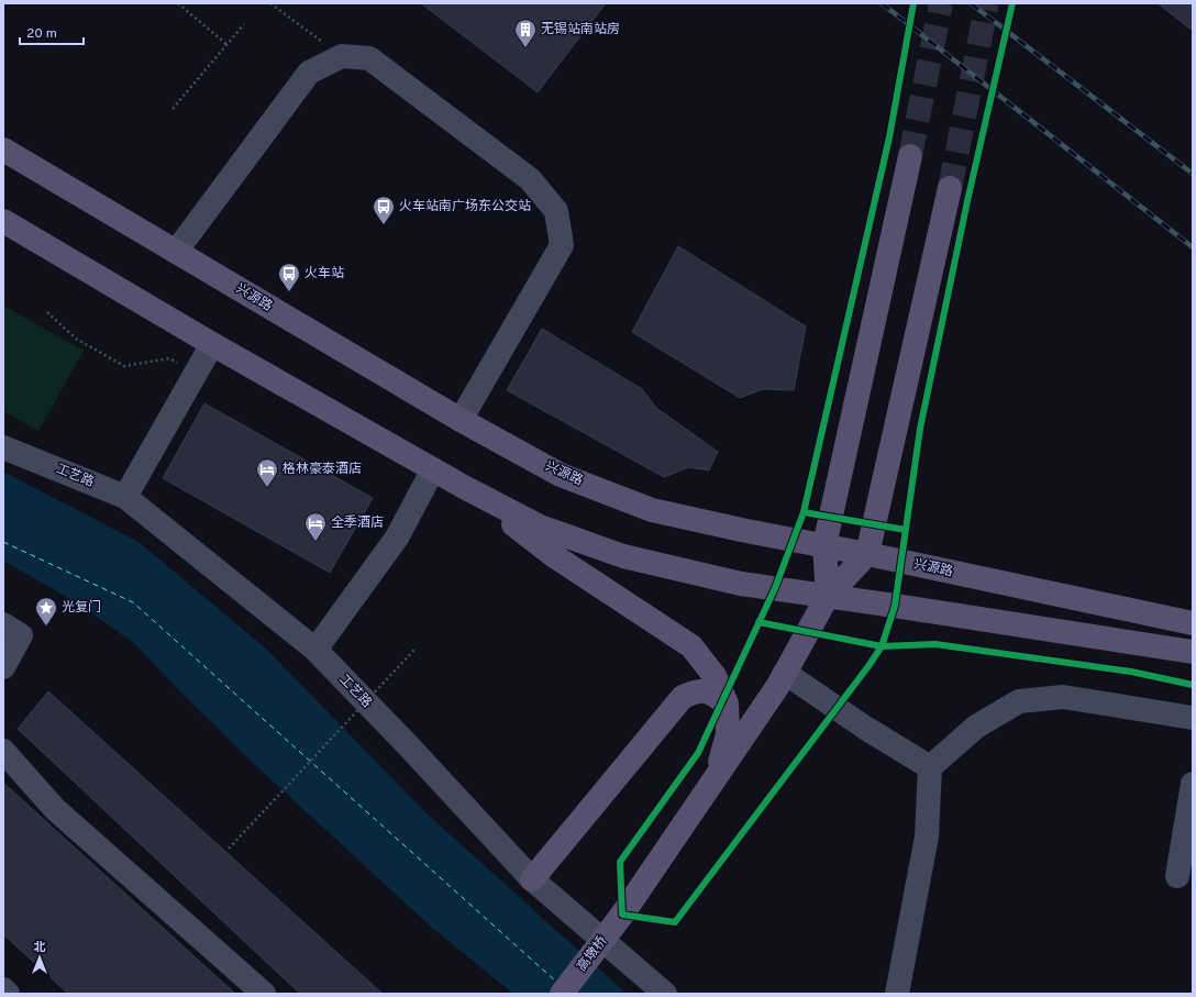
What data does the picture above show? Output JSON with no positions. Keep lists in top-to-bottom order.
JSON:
{
  "streets": {
    "main road": ["兴源路", "高墩桥"],
    "street": ["工艺路"]
  },
  "crossings": [
    ["兴源路", "高墩桥"]
  ],
  "places": {
    "building": ["无锡站南站房"],
    "bus stop": ["火车站南广场东公交站", "火车站"],
    "hotel": ["格林豪泰酒店", "全季酒店"],
    "place": ["光复门"]
  },
  "scale_bar": "20 m",
  "north": "top"
}
